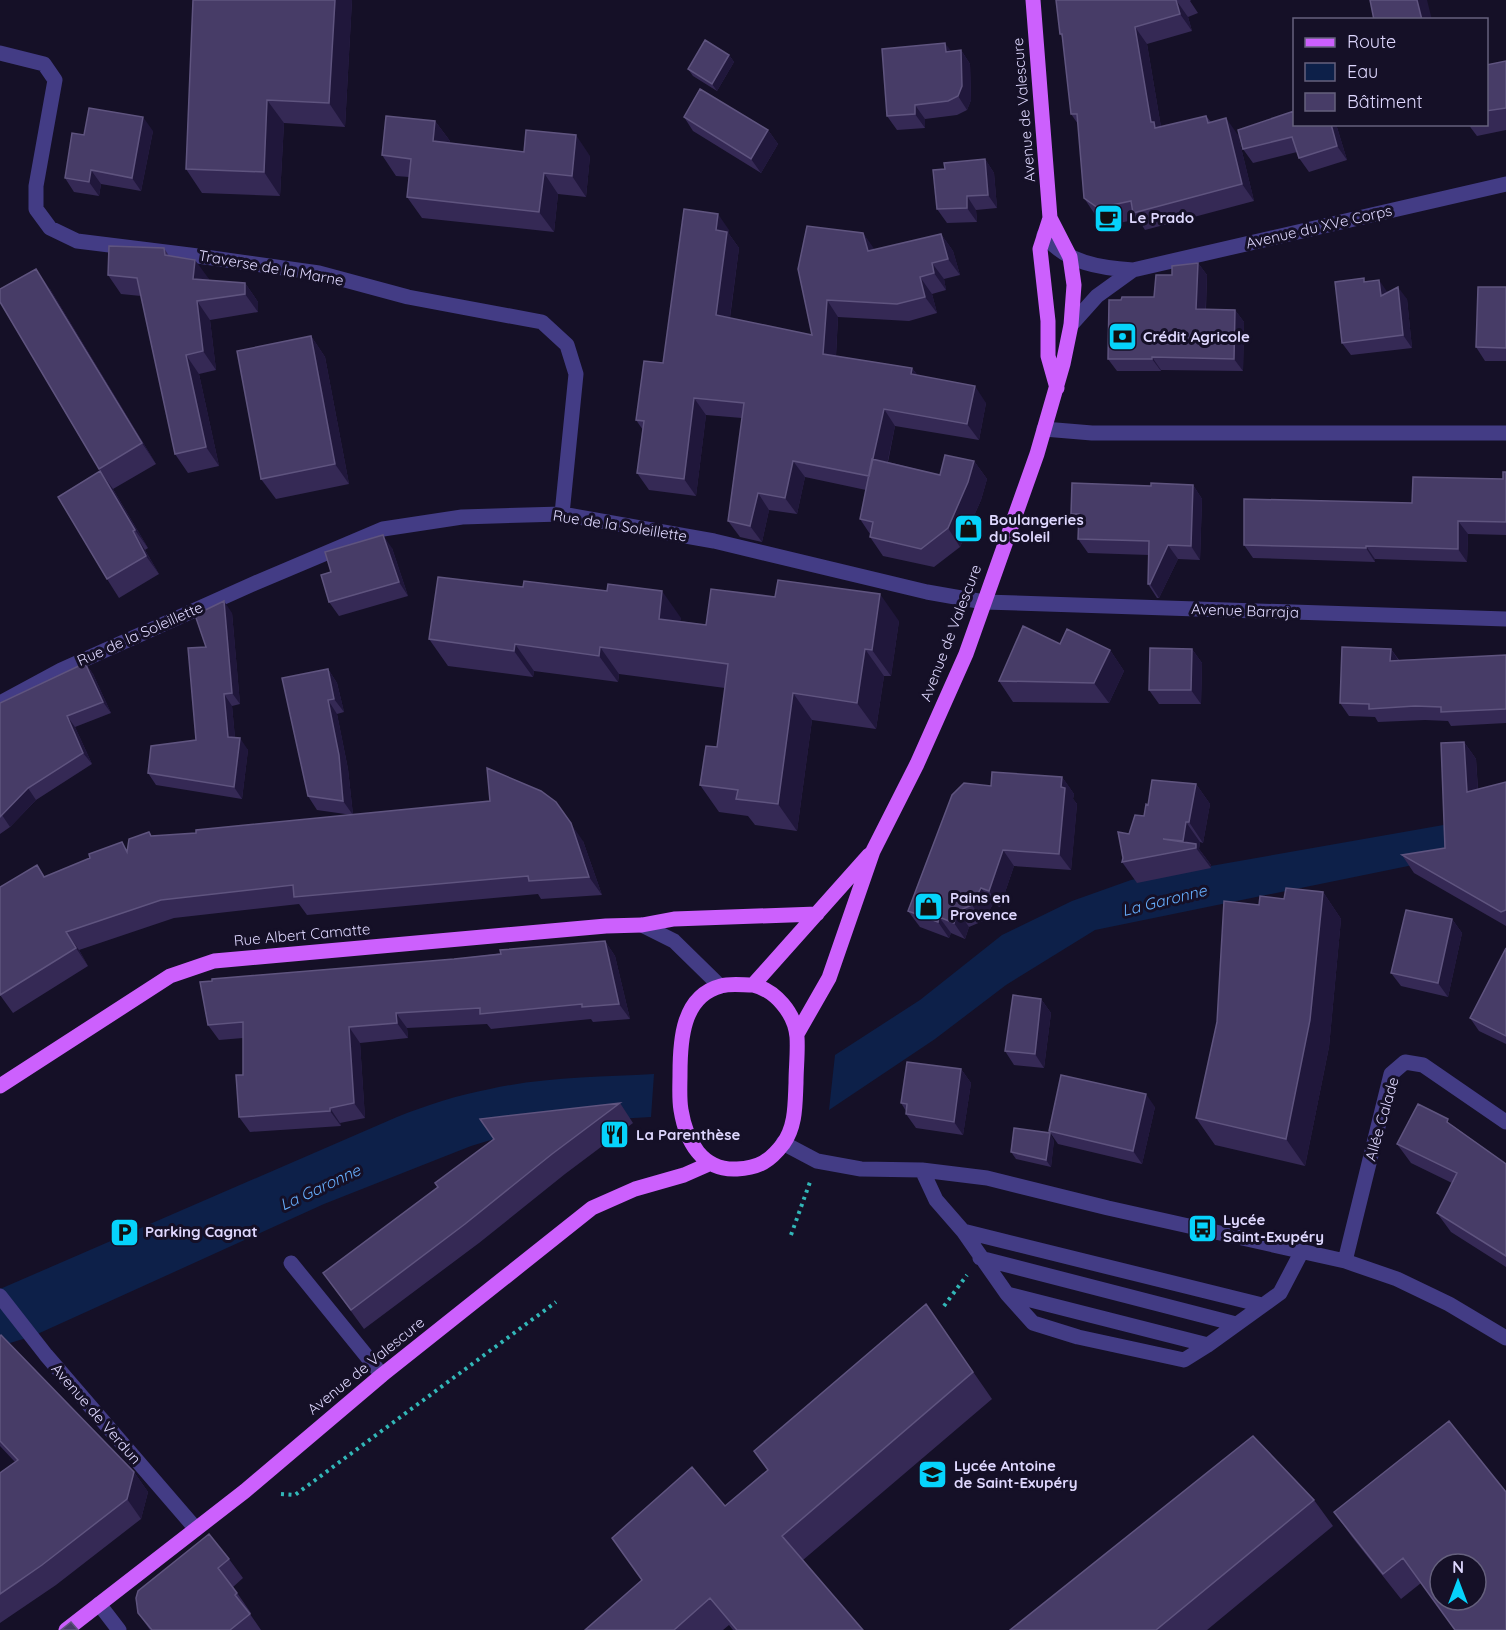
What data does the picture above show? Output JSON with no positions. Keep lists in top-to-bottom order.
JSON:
{
  "streets": {
    "main road": ["Avenue de Valescure", "Rue Albert Camatte"],
    "street": [
      "Avenue du XVe Corps",
      "Traverse de la Marne",
      "Rue de la Soleillette",
      "Avenue Barraja",
      "Allée Calade",
      "Avenue de Verdun"
    ]
  },
  "crossings": [
    ["Avenue de Valescure", "Avenue du XVe Corps"],
    ["Avenue de Valescure", "Rue de la Soleillette"],
    ["Avenue de Valescure", "Avenue Barraja"],
    ["Avenue de Valescure", "Rue Albert Camatte"],
    ["Avenue de Valescure", "Avenue de Verdun"],
    ["Traverse de la Marne", "Rue de la Soleillette"],
    ["Rue de la Soleillette", "Avenue Barraja"]
  ],
  "water": ["La Garonne"],
  "places": {
    "cafe": ["Le Prado"],
    "bank": ["Crédit Agricole"],
    "shop": ["Boulangeries du Soleil", "Pains en Provence"],
    "restaurant": ["La Parenthèse"],
    "bus stop": ["Lycée Saint-Exupéry"],
    "parking": ["Parking Cagnat"],
    "school or university": ["Lycée Antoine de Saint-Exupéry"]
  },
  "legend": ["Route", "Eau", "Bâtiment"],
  "north": "top"
}
